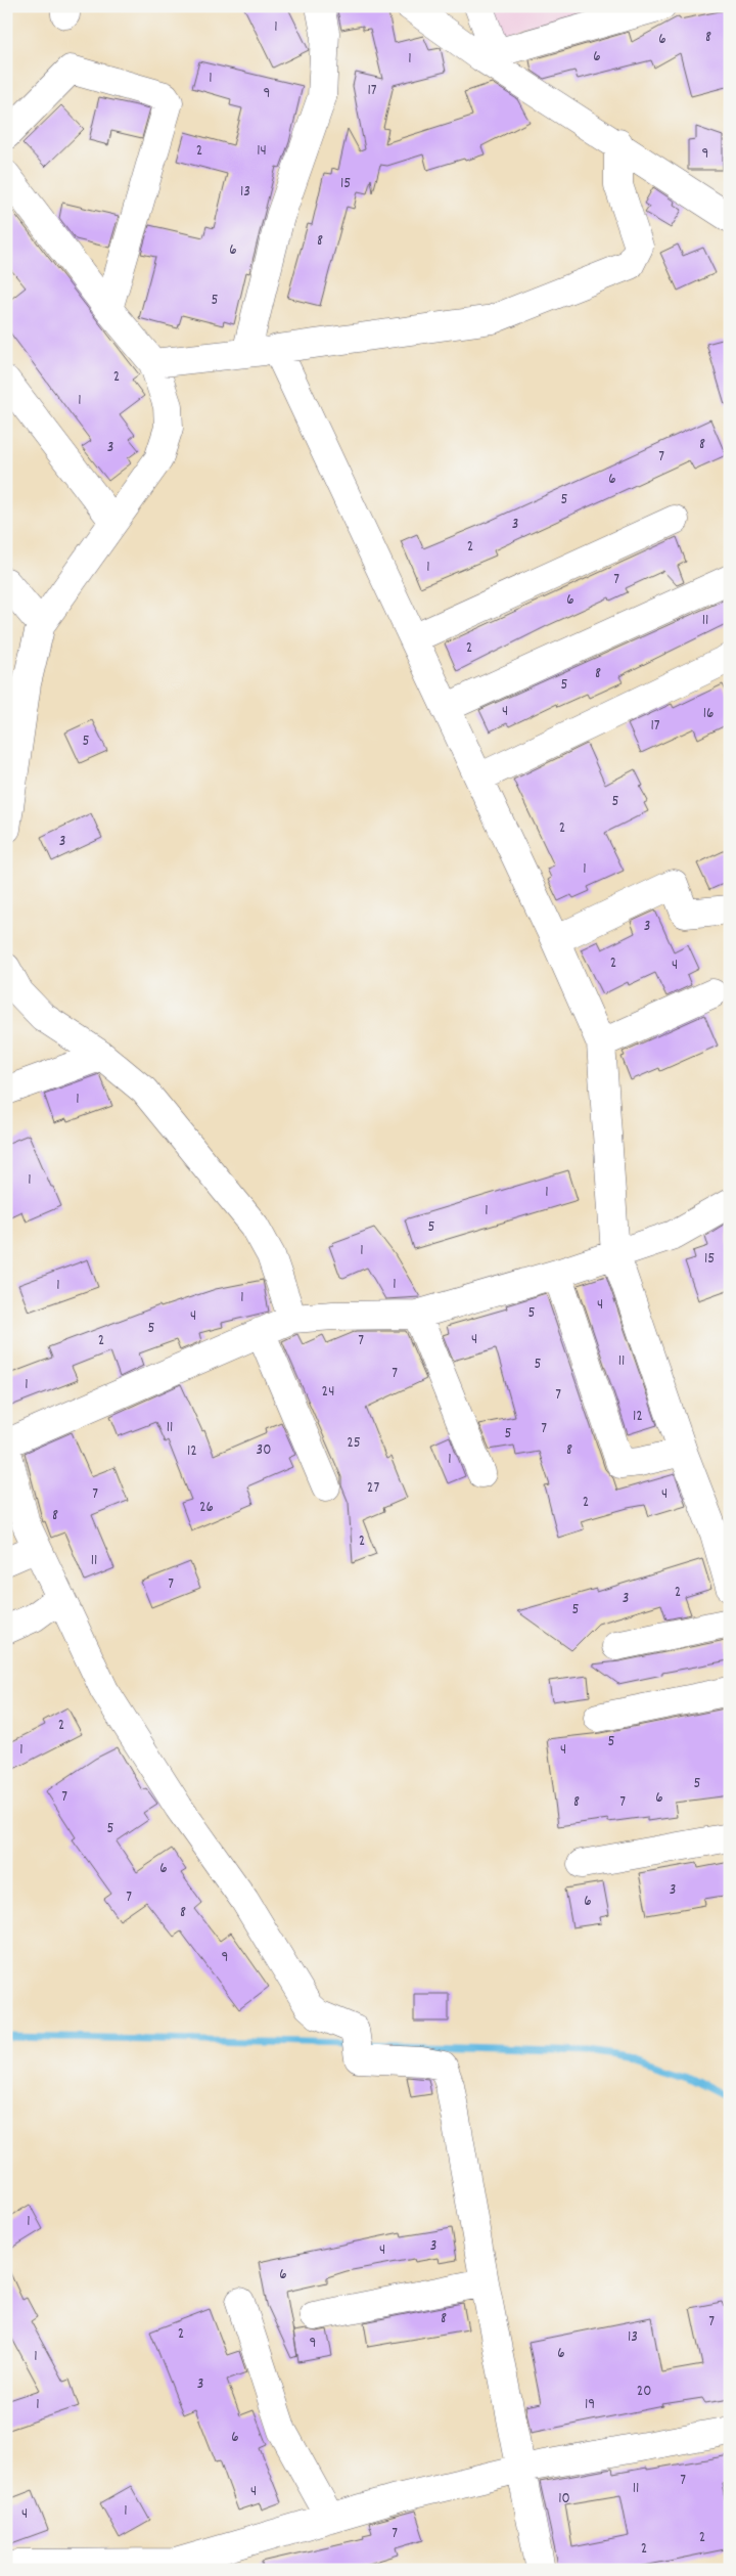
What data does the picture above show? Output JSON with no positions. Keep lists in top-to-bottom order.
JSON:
{
  "house_numbers": [
    "1",
    "8",
    "6",
    "6",
    "1",
    "1",
    "17",
    "9",
    "2",
    "14",
    "9",
    "15",
    "13",
    "8",
    "6",
    "5",
    "2",
    "1",
    "8",
    "3",
    "7",
    "6",
    "5",
    "3",
    "2",
    "1",
    "7",
    "6",
    "11",
    "2",
    "8",
    "5",
    "4",
    "16",
    "17",
    "5",
    "5",
    "2",
    "3",
    "1",
    "3",
    "2",
    "4",
    "1",
    "1",
    "1",
    "1",
    "5",
    "1",
    "15",
    "1",
    "1",
    "1",
    "4",
    "5",
    "4",
    "5",
    "4",
    "2",
    "7",
    "11",
    "5",
    "7",
    "1",
    "24",
    "7",
    "12",
    "11",
    "7",
    "5",
    "25",
    "30",
    "8",
    "12",
    "1",
    "27",
    "7",
    "4",
    "2",
    "26",
    "8",
    "2",
    "11",
    "7",
    "2",
    "3",
    "5",
    "2",
    "5",
    "1",
    "4",
    "5",
    "7",
    "6",
    "8",
    "7",
    "5",
    "6",
    "3",
    "7",
    "6",
    "8",
    "9",
    "1",
    "3",
    "4",
    "6",
    "8",
    "7",
    "2",
    "13",
    "9",
    "6",
    "1",
    "3",
    "20",
    "1",
    "19",
    "6",
    "7",
    "11",
    "4",
    "10",
    "1",
    "4",
    "7",
    "2",
    "2"
  ]
}
